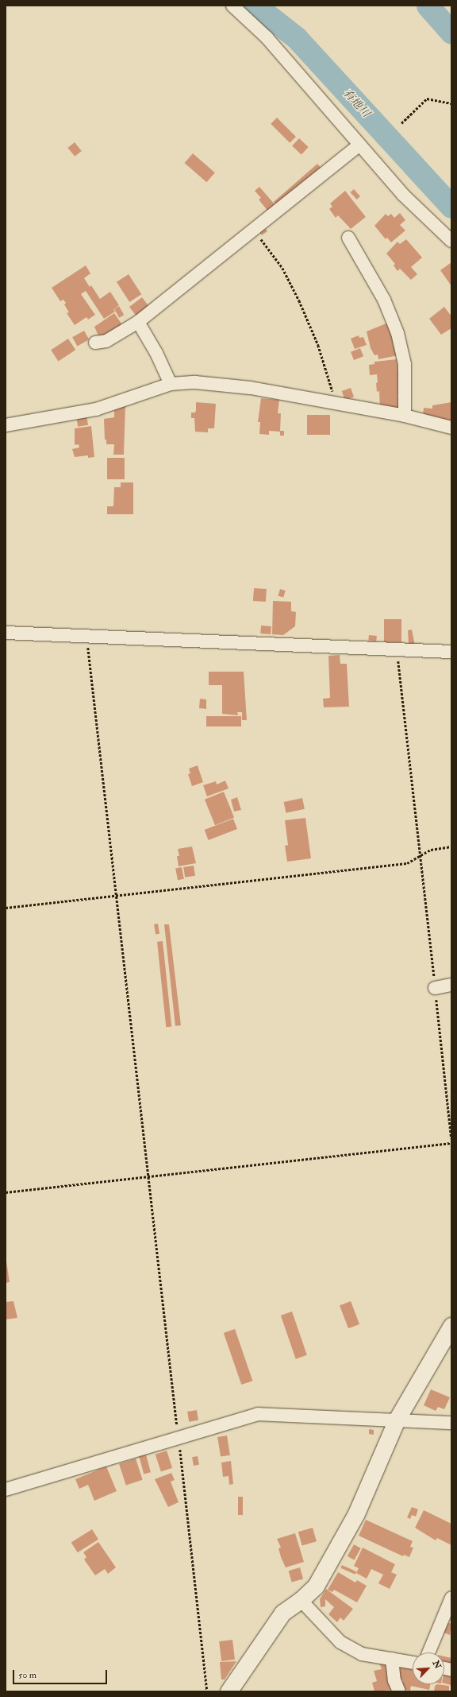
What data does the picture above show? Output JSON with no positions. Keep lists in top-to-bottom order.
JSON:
{
  "water": ["有地川"],
  "scale_bar": "50 m",
  "north": "top right"
}
